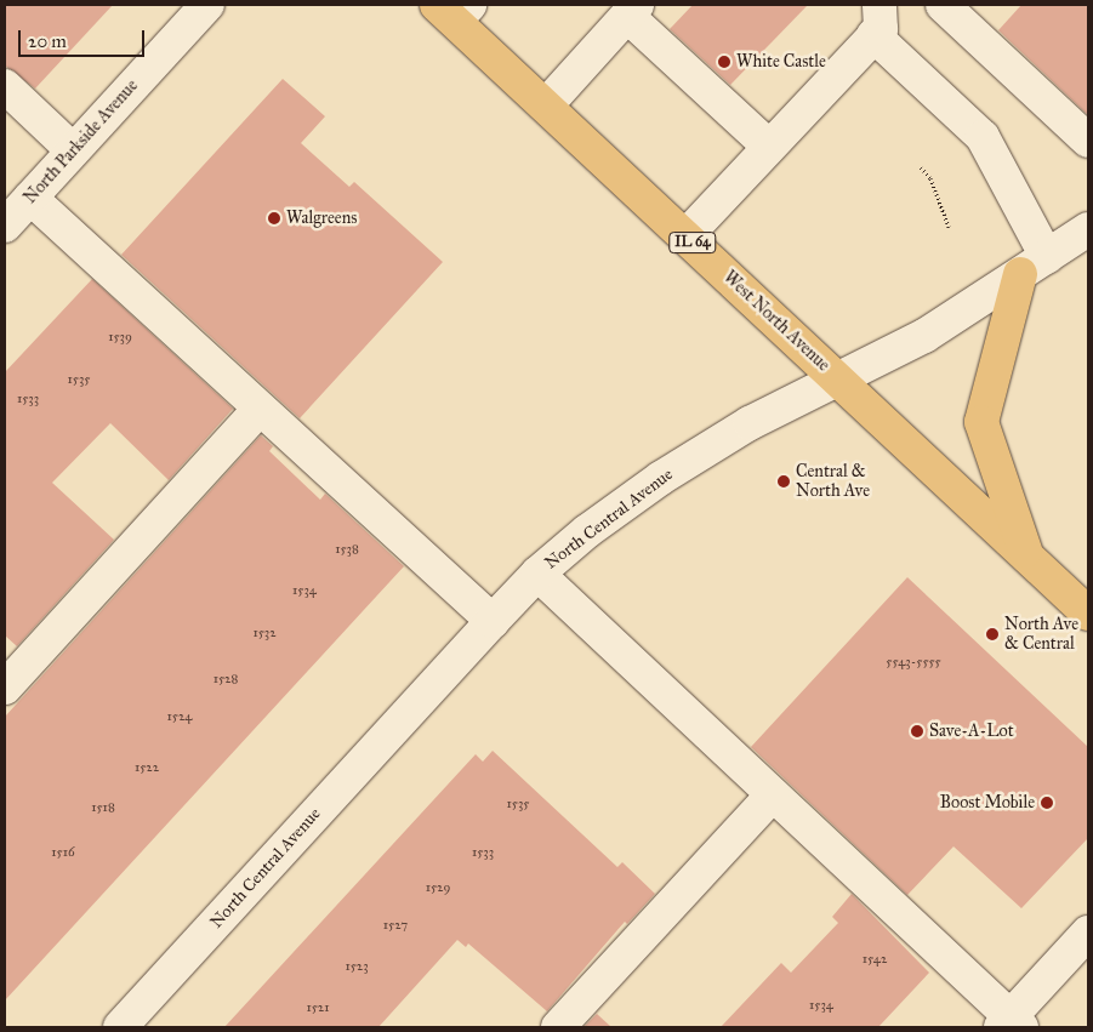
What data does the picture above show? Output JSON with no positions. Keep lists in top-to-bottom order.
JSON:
{
  "streets": {
    "main road": ["IL 64", "West North Avenue"],
    "street": ["North Parkside Avenue", "North Central Avenue"]
  },
  "crossings": [
    ["West North Avenue", "North Central Avenue"]
  ],
  "places": [
    "White Castle",
    "Walgreens",
    "Central & North Ave",
    "North Ave & Central",
    "Save-A-Lot",
    "Boost Mobile"
  ],
  "house_numbers": [
    "1539",
    "1535",
    "1533",
    "1538",
    "1534",
    "1532",
    "5543-5555",
    "1528",
    "1524",
    "1522",
    "1535",
    "1518",
    "1516",
    "1533",
    "1529",
    "1527",
    "1542",
    "1523",
    "1534",
    "1521"
  ],
  "scale_bar": "20 m"
}
